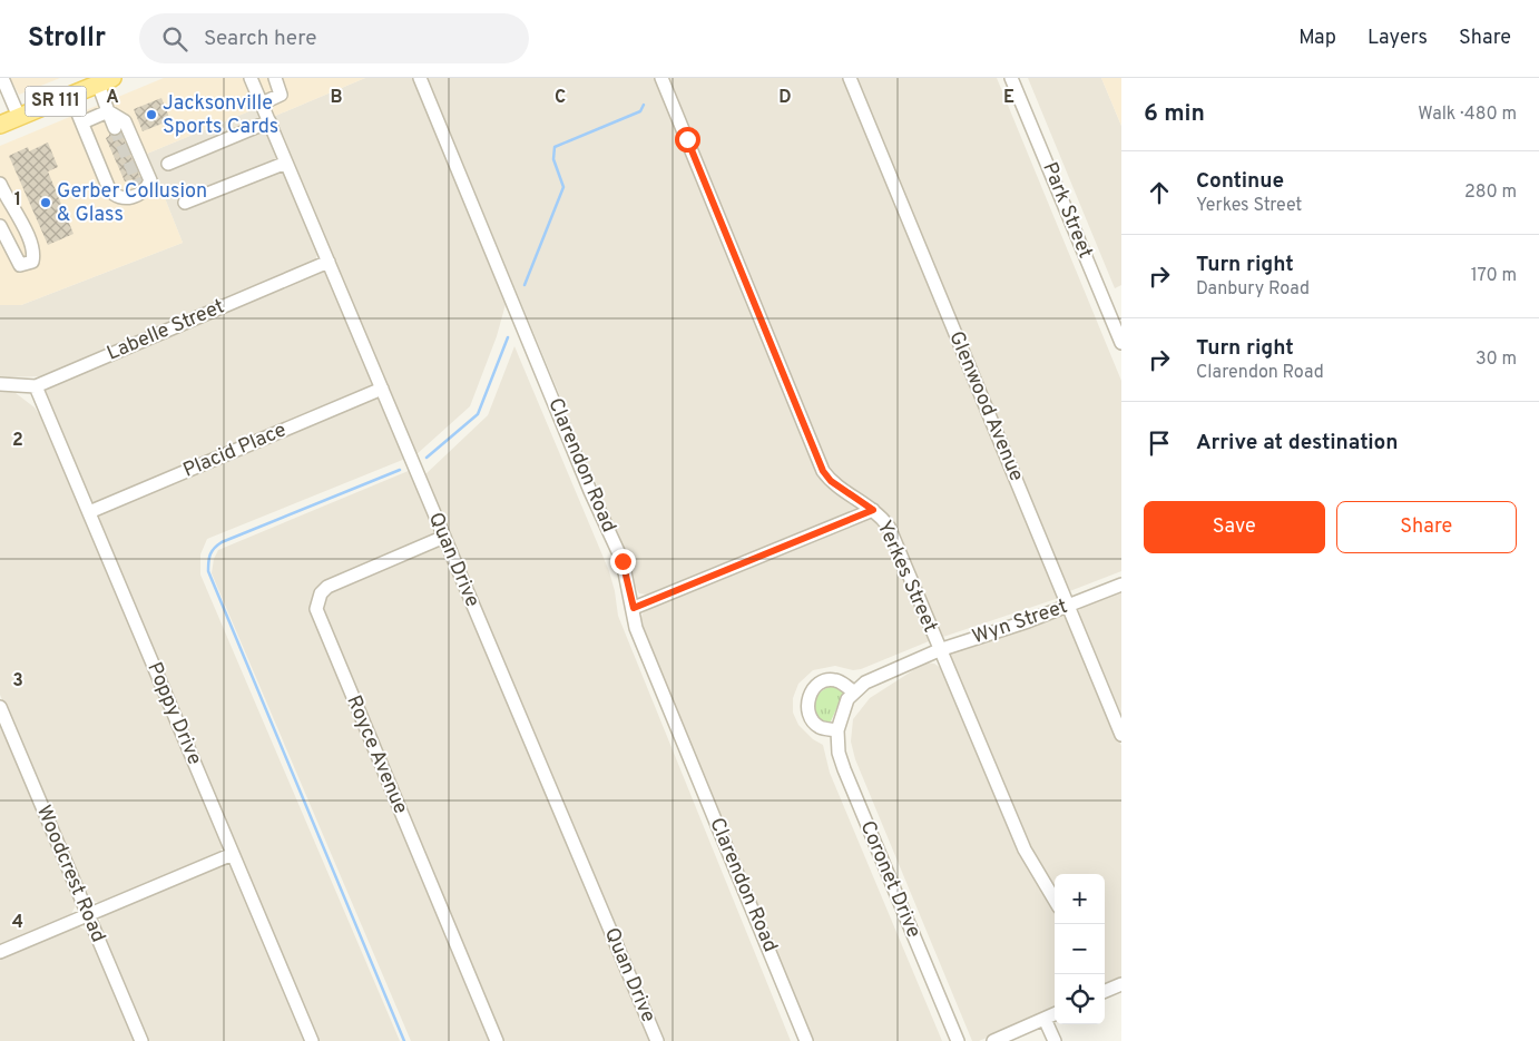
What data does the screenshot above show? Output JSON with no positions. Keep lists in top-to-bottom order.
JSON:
{
  "streets": {
    "main road": ["SR 111"],
    "street": [
      "Park Street",
      "Labelle Street",
      "Glenwood Avenue",
      "Placid Place",
      "Clarendon Road",
      "Quan Drive",
      "Yerkes Street",
      "Wyn Street",
      "Poppy Drive",
      "Royce Avenue",
      "Woodcrest Road",
      "Coronet Drive"
    ]
  },
  "crossings": [
    ["Labelle Street", "Quan Drive"],
    ["Labelle Street", "Poppy Drive"],
    ["Glenwood Avenue", "Wyn Street"],
    ["Placid Place", "Quan Drive"],
    ["Placid Place", "Poppy Drive"],
    ["Quan Drive", "Royce Avenue"],
    ["Yerkes Street", "Wyn Street"],
    ["Wyn Street", "Coronet Drive"]
  ],
  "places": ["Jacksonville Sports Cards", "Gerber Collusion & Glass"],
  "page": {
    "header": "Strollr",
    "search": "Search here",
    "nav": ["Map", "Layers", "Share"],
    "heading": ["6 min", "Walk · 480 m"],
    "list": [
      ["Continue", "Yerkes Street", "280 m"],
      ["Turn right", "Danbury Road", "170 m"],
      ["Turn right", "Clarendon Road", "30 m"],
      "Arrive at destination"
    ],
    "buttons": ["Save", "Share"],
    "map_buttons": ["+", "−"]
  },
  "grid": {
    "columns": [
      "A",
      "B",
      "C",
      "D",
      "E"
    ],
    "rows": [
      "1",
      "2",
      "3",
      "4"
    ]
  }
}
